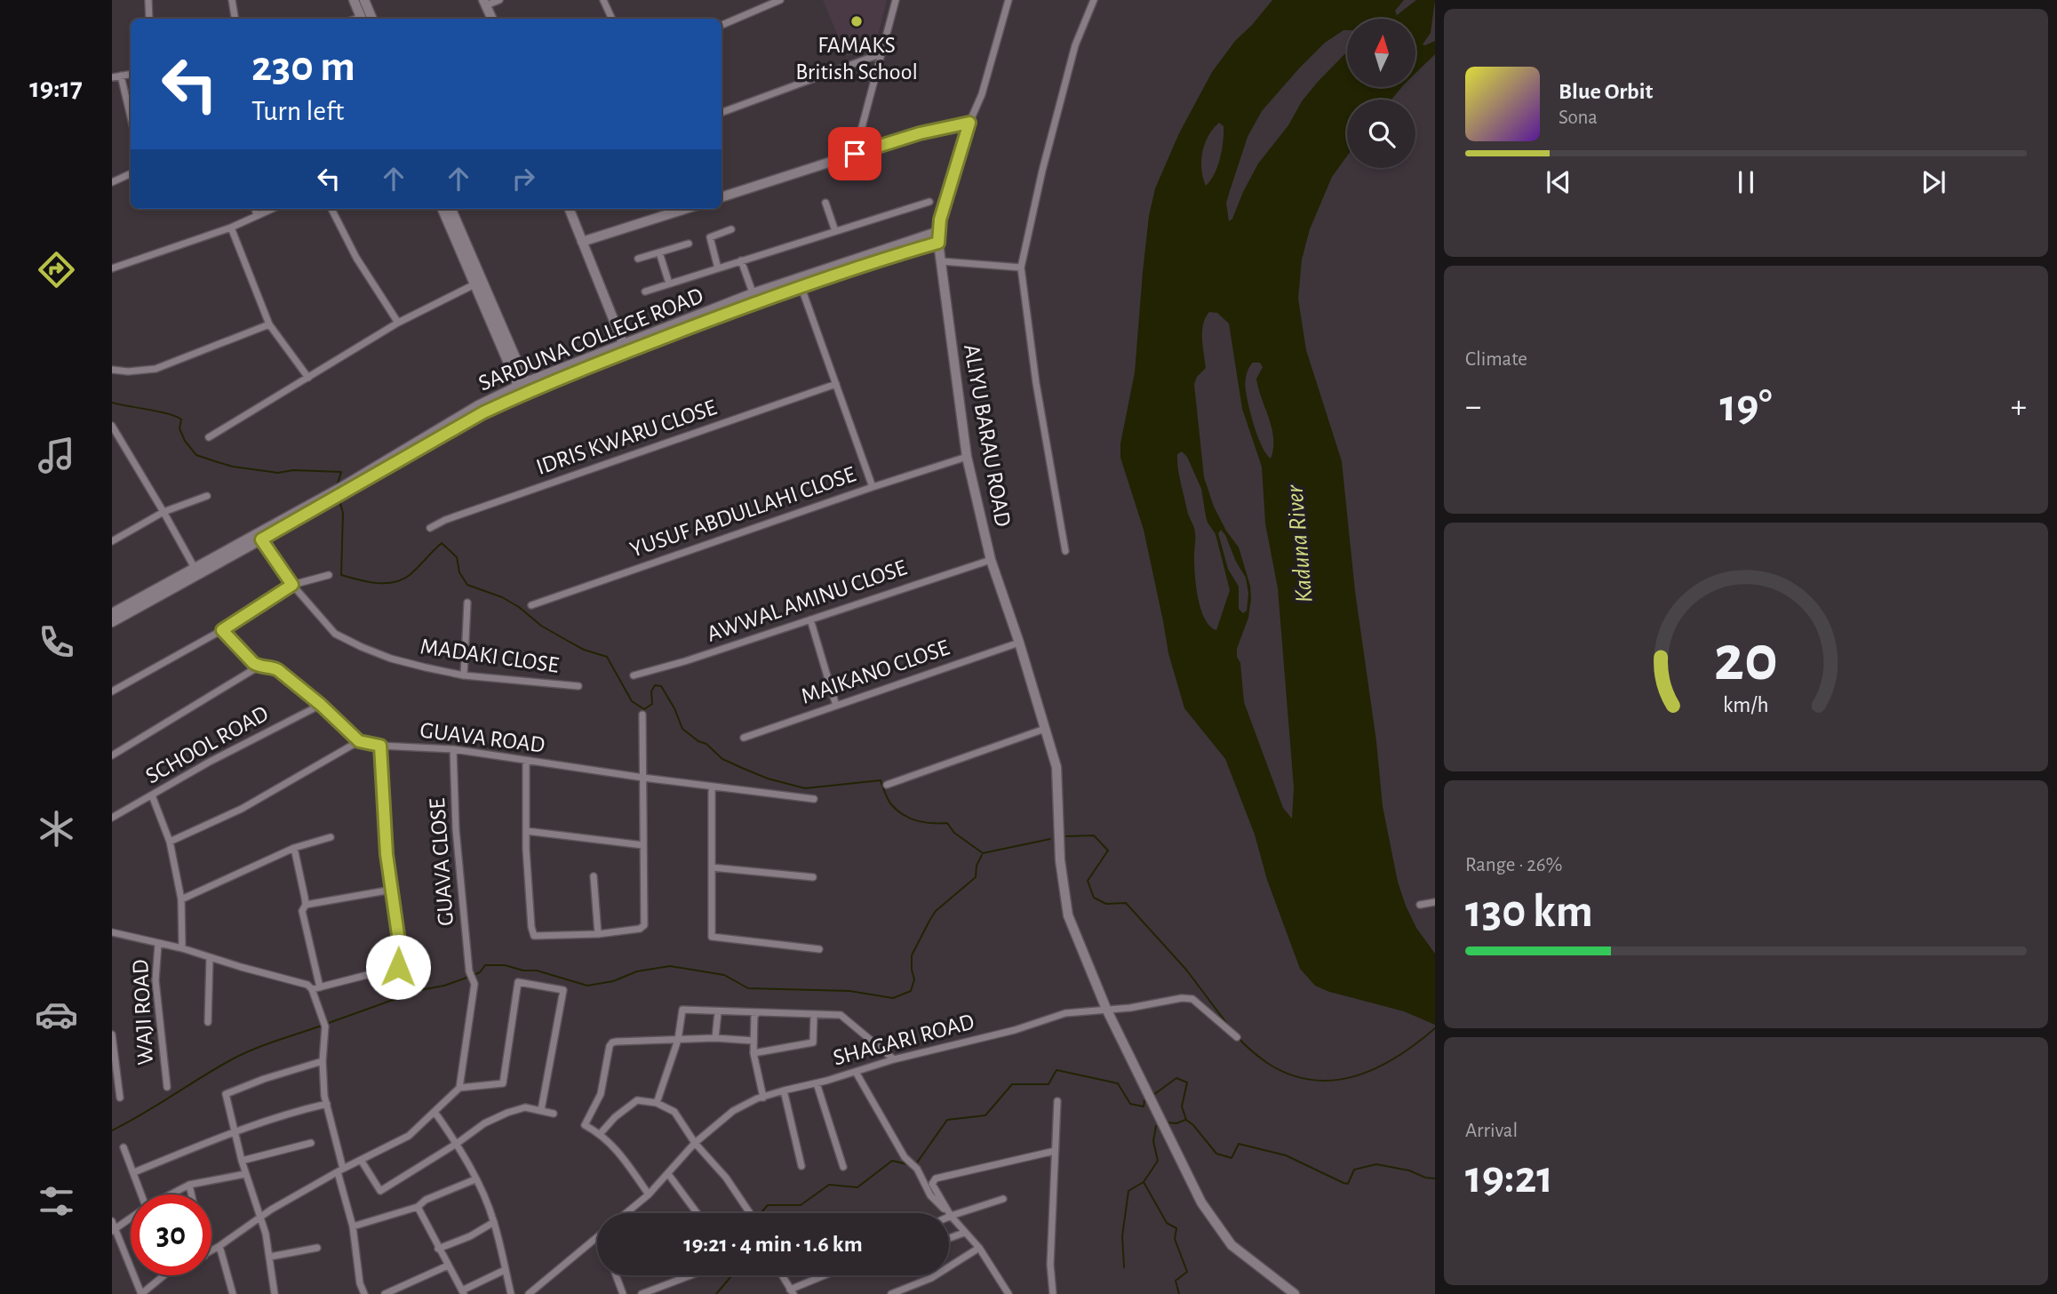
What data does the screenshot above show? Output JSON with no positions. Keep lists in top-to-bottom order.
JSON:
{
  "streets": {
    "street": [
      "SARDUNA COLLEGE ROAD",
      "ALIYU BARAU ROAD",
      "IDRIS KWARU CLOSE",
      "YUSUF ABDULLAHI CLOSE",
      "AWWAL AMINU CLOSE",
      "MADAKI CLOSE",
      "MAIKANO CLOSE",
      "GUAVA ROAD",
      "SCHOOL ROAD",
      "GUAVA CLOSE",
      "WAJI ROAD",
      "SHAGARI ROAD"
    ]
  },
  "crossings": [
    ["SARDUNA COLLEGE ROAD", "ALIYU BARAU ROAD"],
    ["SARDUNA COLLEGE ROAD", "MADAKI CLOSE"],
    ["ALIYU BARAU ROAD", "YUSUF ABDULLAHI CLOSE"],
    ["ALIYU BARAU ROAD", "AWWAL AMINU CLOSE"],
    ["ALIYU BARAU ROAD", "MAIKANO CLOSE"],
    ["ALIYU BARAU ROAD", "SHAGARI ROAD"],
    ["GUAVA ROAD", "GUAVA CLOSE"]
  ],
  "water": ["Kaduna River"],
  "places": ["FAMAKS British School"],
  "north": "top",
  "page": {
    "tabs": "19:17",
    "turn": ["230 m", "Turn left"],
    "song": ["Blue Orbit", "Sona"],
    "tile": [
      "Climate",
      ["Range · 26%", "130 km"],
      ["Arrival", "19:21"]
    ],
    "heat": ["−", "19°", "+"],
    "limit": "30",
    "trip": "19:21 · 4 min · 1.6 km",
    "gauge": ["20", "km/h"]
  }
}
